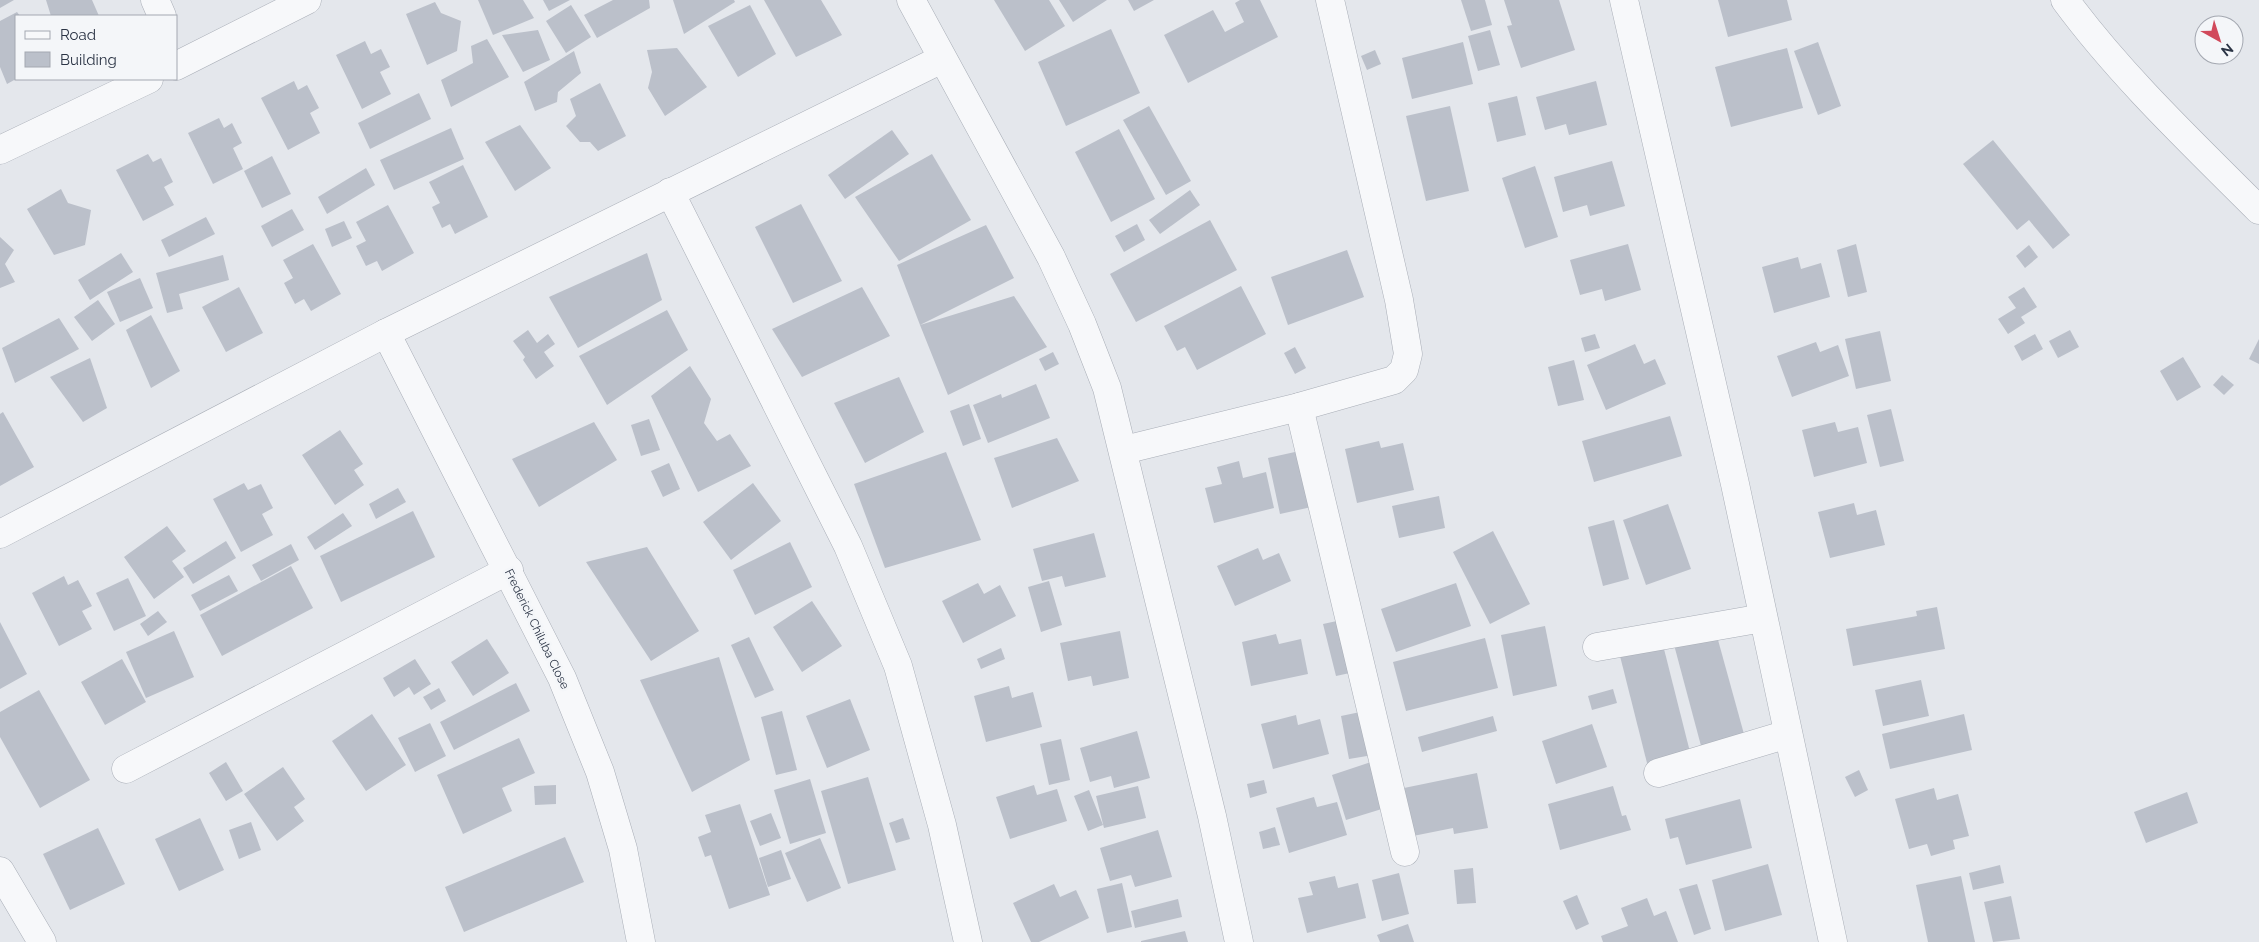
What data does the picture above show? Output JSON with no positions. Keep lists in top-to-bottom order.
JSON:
{
  "streets": {
    "street": ["Frederick Chiluba Close"]
  },
  "legend": ["Road", "Building"],
  "north": "bottom right"
}
